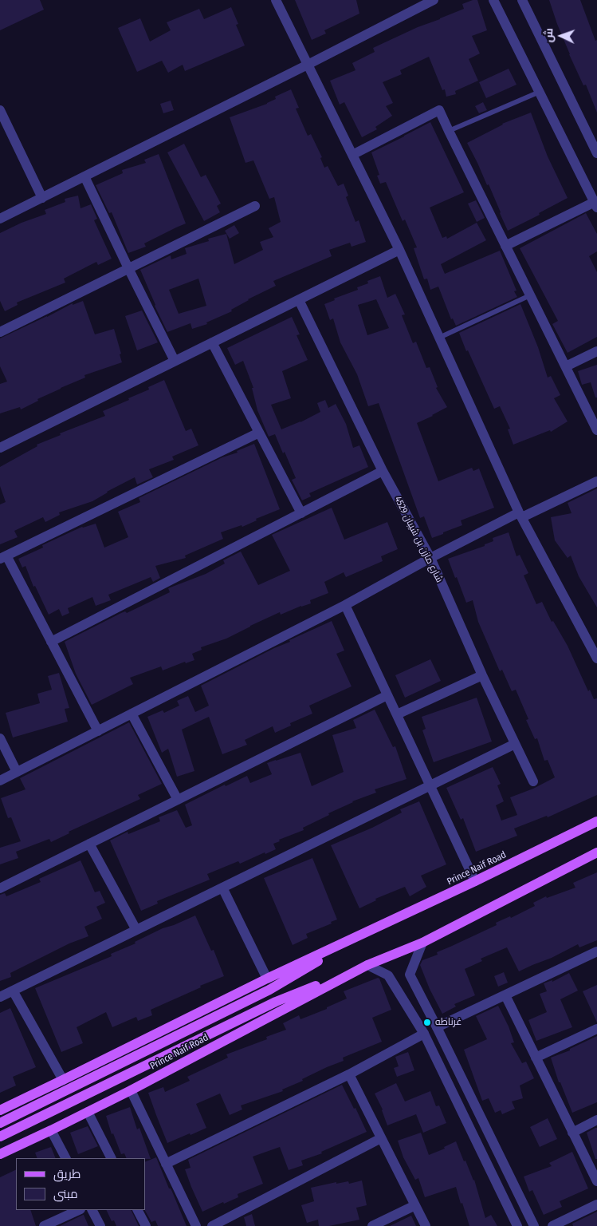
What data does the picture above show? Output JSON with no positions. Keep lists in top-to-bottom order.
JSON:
{
  "streets": {
    "main road": ["Prince Naif Road"],
    "street": ["شارع مازن بن شيبان 4529"]
  },
  "places": ["غرناطه"],
  "legend": ["طريق", "مبنى"],
  "north": "left"
}
